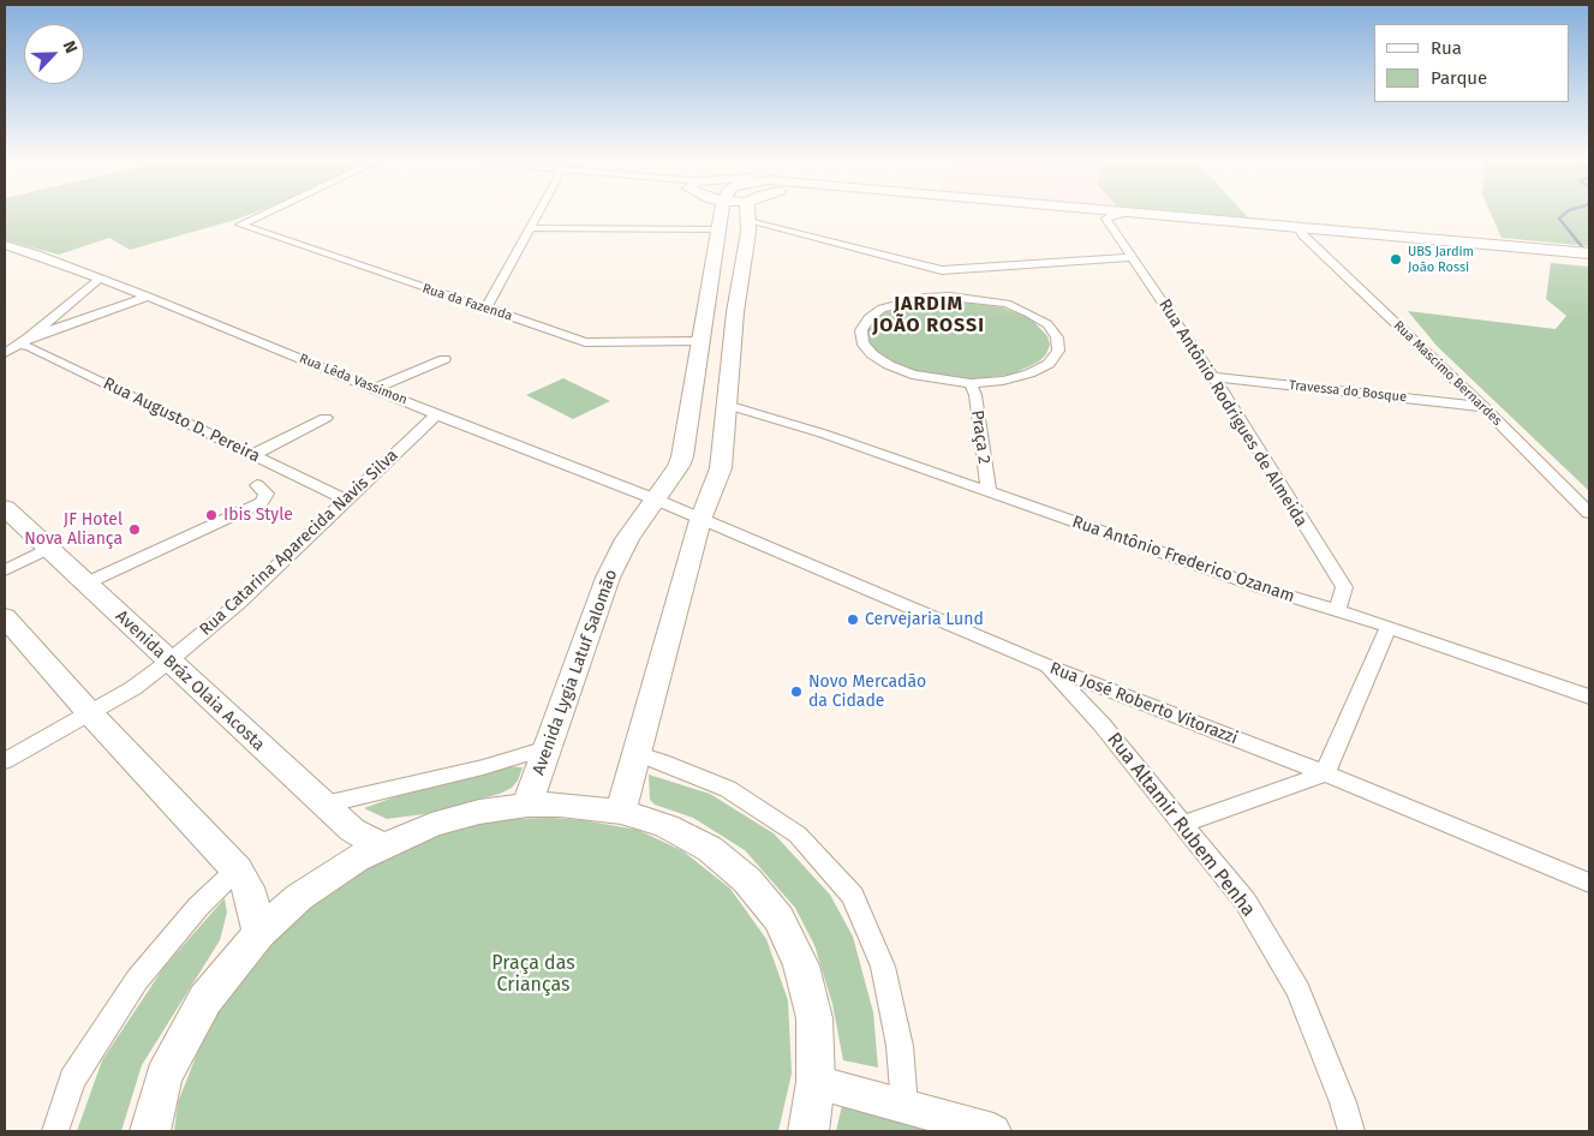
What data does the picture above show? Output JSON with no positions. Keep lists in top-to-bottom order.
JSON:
{
  "streets": {
    "main road": ["Avenida Lygia Latuf Salomão", "Avenida Bráz Olaia Acosta"],
    "street": [
      "Rua da Fazenda",
      "Rua Mascimo Bernardes",
      "Rua Lêda Vassimon",
      "Travessa do Bosque",
      "Rua Antônio Rodrigues de Almeida",
      "Rua Augusto D. Pereira",
      "Praça 2",
      "Rua Catarina Aparecida Navis Silva",
      "Rua Antônio Frederico Ozanam",
      "Rua José Roberto Vitorazzi",
      "Rua Altamir Rubem Penha"
    ]
  },
  "crossings": [
    ["Rua da Fazenda", "Avenida Lygia Latuf Salomão"],
    ["Rua Mascimo Bernardes", "Travessa do Bosque"],
    ["Rua Lêda Vassimon", "Rua Catarina Aparecida Navis Silva"],
    ["Rua Lêda Vassimon", "Avenida Lygia Latuf Salomão"],
    ["Rua Lêda Vassimon", "Rua José Roberto Vitorazzi"],
    ["Travessa do Bosque", "Rua Antônio Rodrigues de Almeida"],
    ["Rua Antônio Rodrigues de Almeida", "Rua Antônio Frederico Ozanam"],
    ["Rua Augusto D. Pereira", "Rua Catarina Aparecida Navis Silva"],
    ["Praça 2", "Rua Antônio Frederico Ozanam"],
    ["Rua Catarina Aparecida Navis Silva", "Avenida Bráz Olaia Acosta"],
    ["Rua José Roberto Vitorazzi", "Rua Altamir Rubem Penha"]
  ],
  "districts": ["JARDIM JOÃO ROSSI"],
  "parks": ["Praça das Crianças"],
  "places": [
    "UBS Jardim João Rossi",
    "Ibis Style",
    "JF Hotel Nova Aliança",
    "Cervejaria Lund",
    "Novo Mercadão da Cidade"
  ],
  "legend": ["Rua", "Parque"],
  "north": "top right"
}
